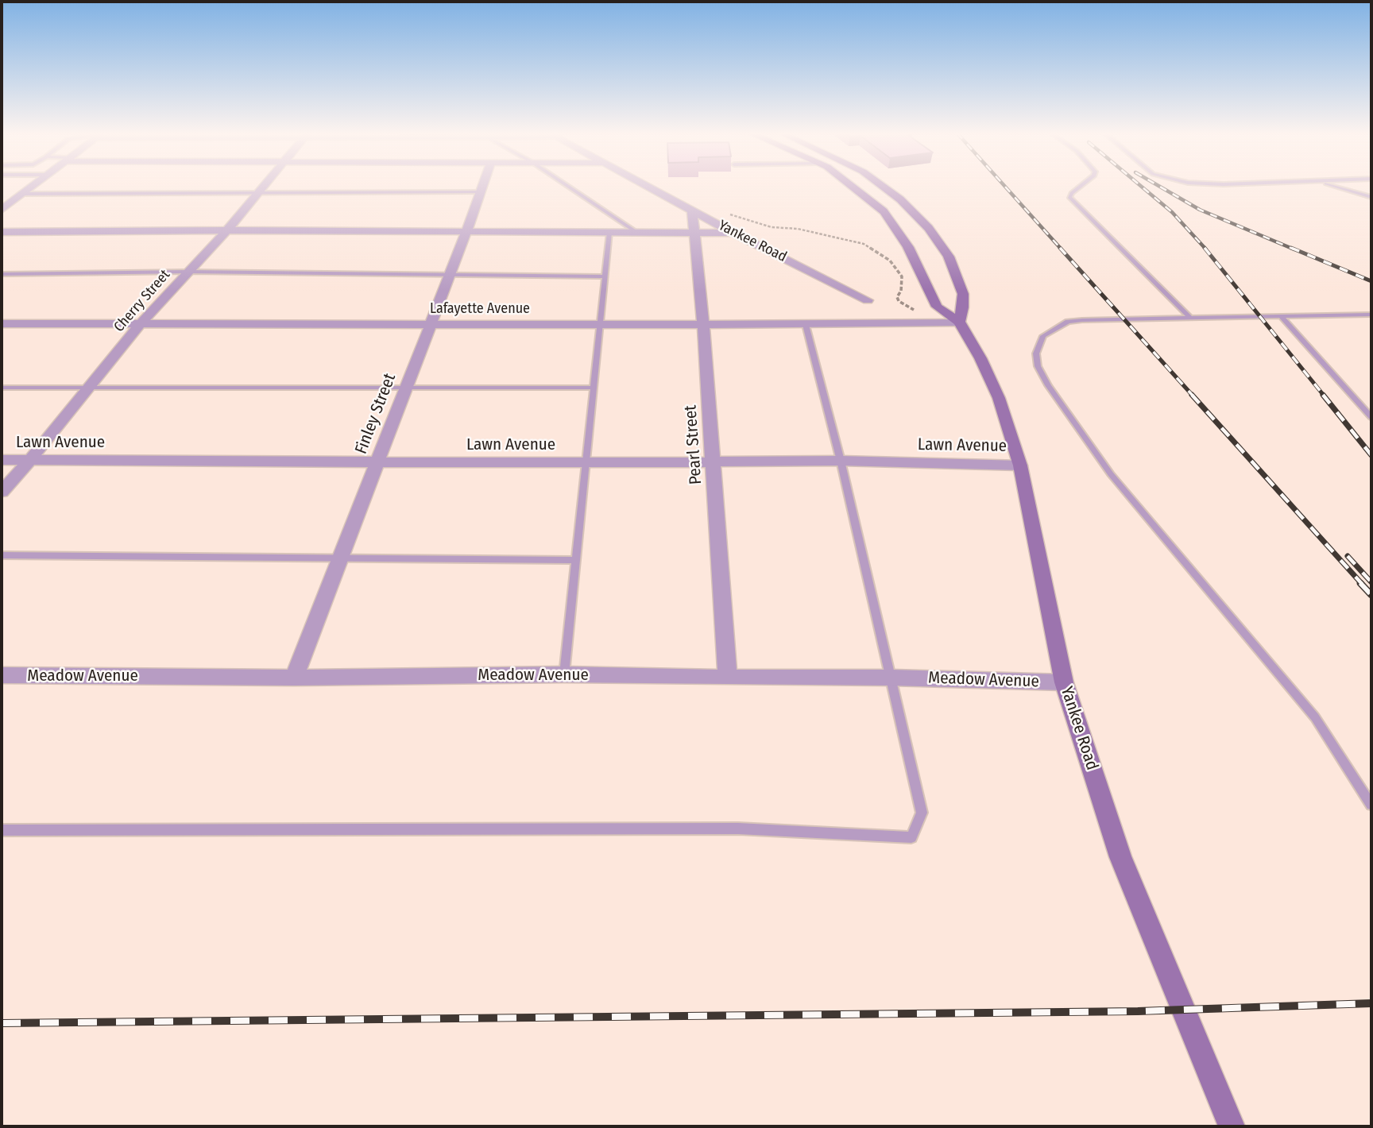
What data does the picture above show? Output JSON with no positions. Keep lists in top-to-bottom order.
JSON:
{
  "streets": {
    "street": [
      "Yankee Road",
      "Cherry Street",
      "Lafayette Avenue",
      "Finley Street",
      "Lawn Avenue",
      "Pearl Street",
      "Meadow Avenue"
    ]
  },
  "crossings": [
    ["Yankee Road", "Lafayette Avenue"],
    ["Yankee Road", "Lawn Avenue"],
    ["Yankee Road", "Pearl Street"],
    ["Yankee Road", "Meadow Avenue"],
    ["Cherry Street", "Lafayette Avenue"],
    ["Cherry Street", "Lawn Avenue"],
    ["Lafayette Avenue", "Finley Street"],
    ["Lafayette Avenue", "Pearl Street"],
    ["Finley Street", "Lawn Avenue"],
    ["Finley Street", "Meadow Avenue"],
    ["Lawn Avenue", "Pearl Street"],
    ["Pearl Street", "Meadow Avenue"]
  ]
}
